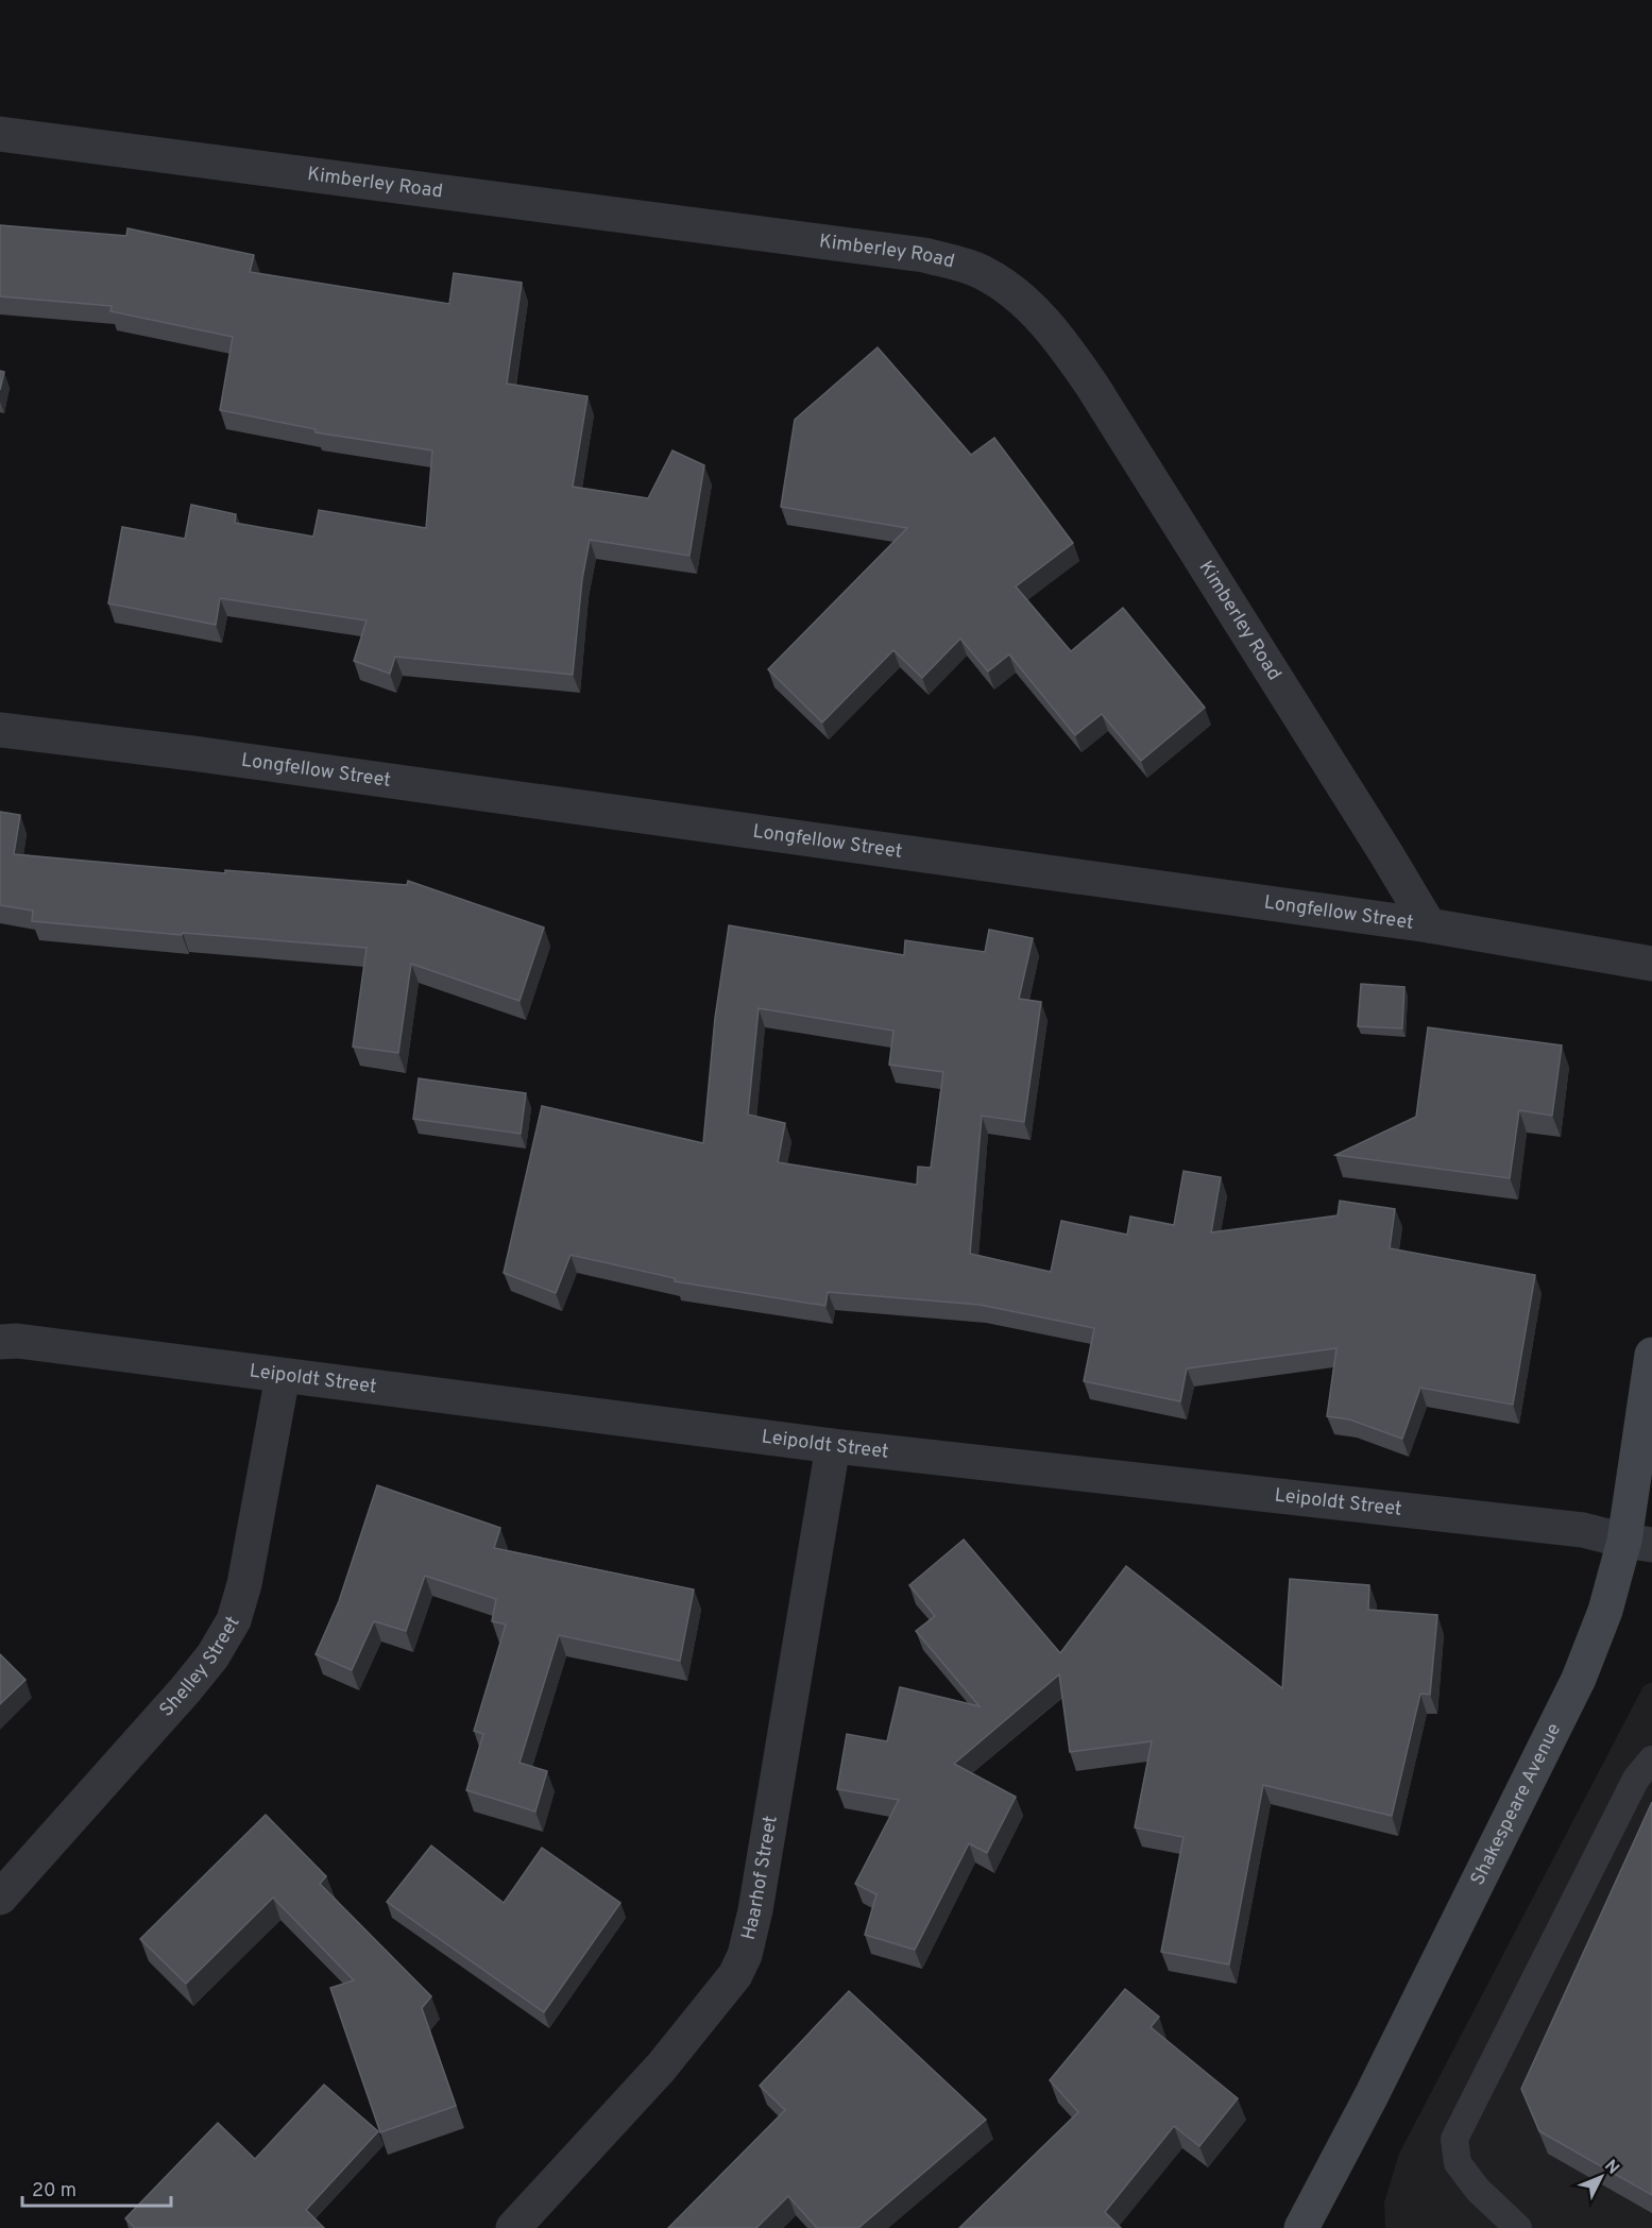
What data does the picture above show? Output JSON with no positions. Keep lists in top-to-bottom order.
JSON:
{
  "streets": {
    "street": [
      "Kimberley Road",
      "Longfellow Street",
      "Leipoldt Street",
      "Shelley Street",
      "Shakespeare Avenue",
      "Haarhof Street"
    ]
  },
  "crossings": [
    ["Kimberley Road", "Longfellow Street"],
    ["Leipoldt Street", "Shelley Street"],
    ["Leipoldt Street", "Shakespeare Avenue"],
    ["Leipoldt Street", "Haarhof Street"]
  ],
  "scale_bar": "20 m",
  "north": "top right"
}
